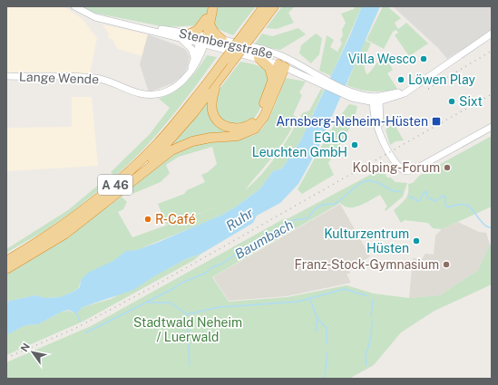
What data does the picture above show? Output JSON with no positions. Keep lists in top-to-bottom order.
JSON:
{
  "streets": {
    "highway": ["A 46"],
    "street": ["Stembergstraße", "Lange Wende"]
  },
  "crossings": [
    ["Stembergstraße", "Lange Wende"]
  ],
  "water": ["Ruhr", "Baumbach"],
  "parks": ["Stadtwald Neheim / Luerwald"],
  "places": {
    "other": [
      "Villa Wesco",
      "Löwen Play",
      "Sixt",
      "EGLO Leuchten GmbH",
      "Kolping-Forum",
      "R-Café",
      "Kulturzentrum Hüsten",
      "Franz-Stock-Gymnasium"
    ],
    "transit": ["Arnsberg-Neheim-Hüsten"]
  },
  "north": "top left"
}
